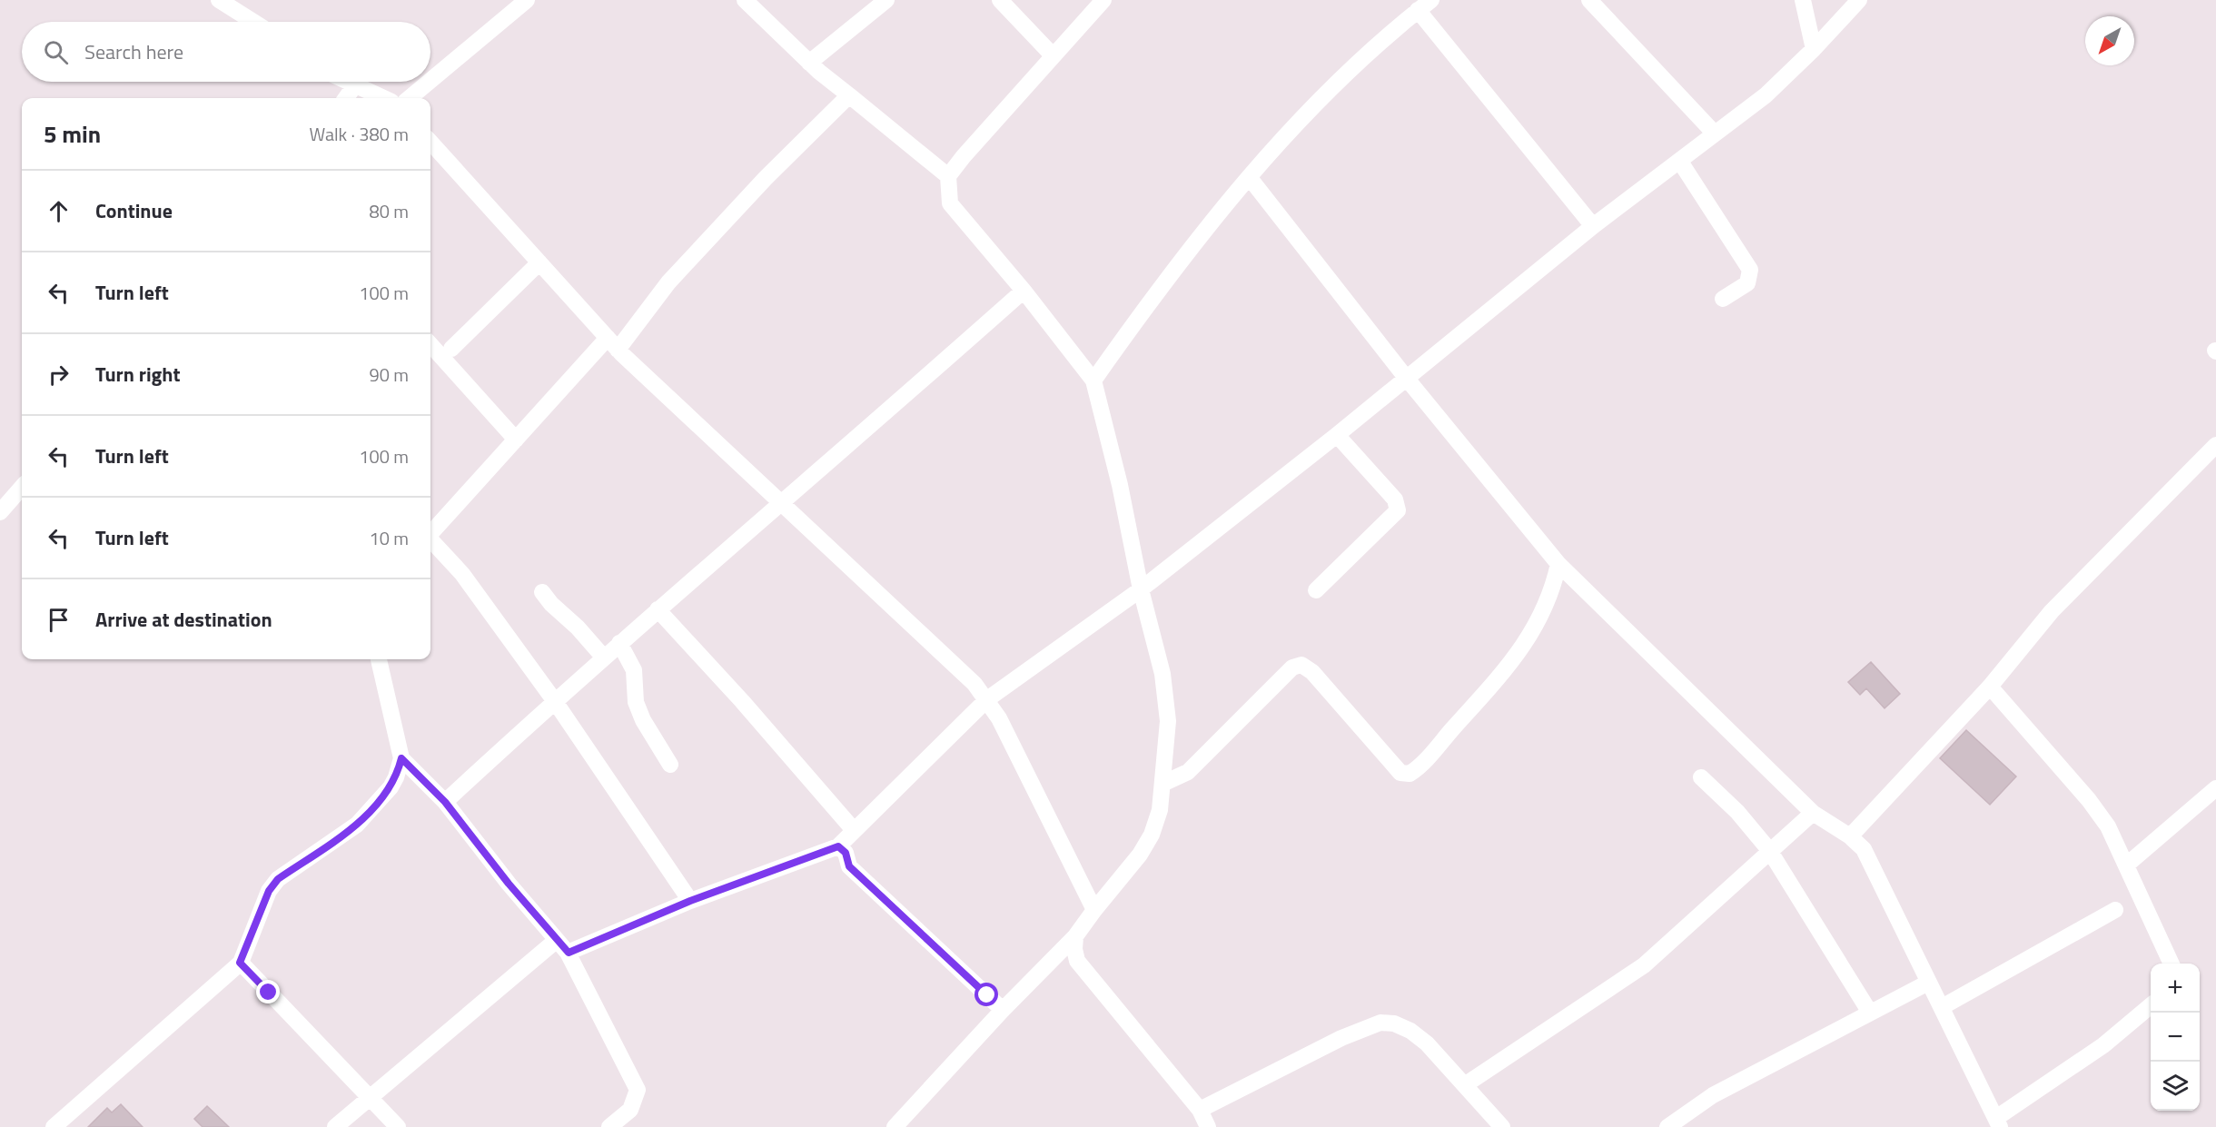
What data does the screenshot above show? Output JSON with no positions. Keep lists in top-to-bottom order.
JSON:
{
  "north": "bottom left",
  "page": {
    "search": "Search here",
    "heading": ["5 min", "Walk · 380 m"],
    "list": [
      ["Continue", "80 m"],
      ["Turn left", "100 m"],
      ["Turn right", "90 m"],
      ["Turn left", "100 m"],
      ["Turn left", "10 m"],
      "Arrive at destination"
    ],
    "map_buttons": ["+", "−"]
  }
}
